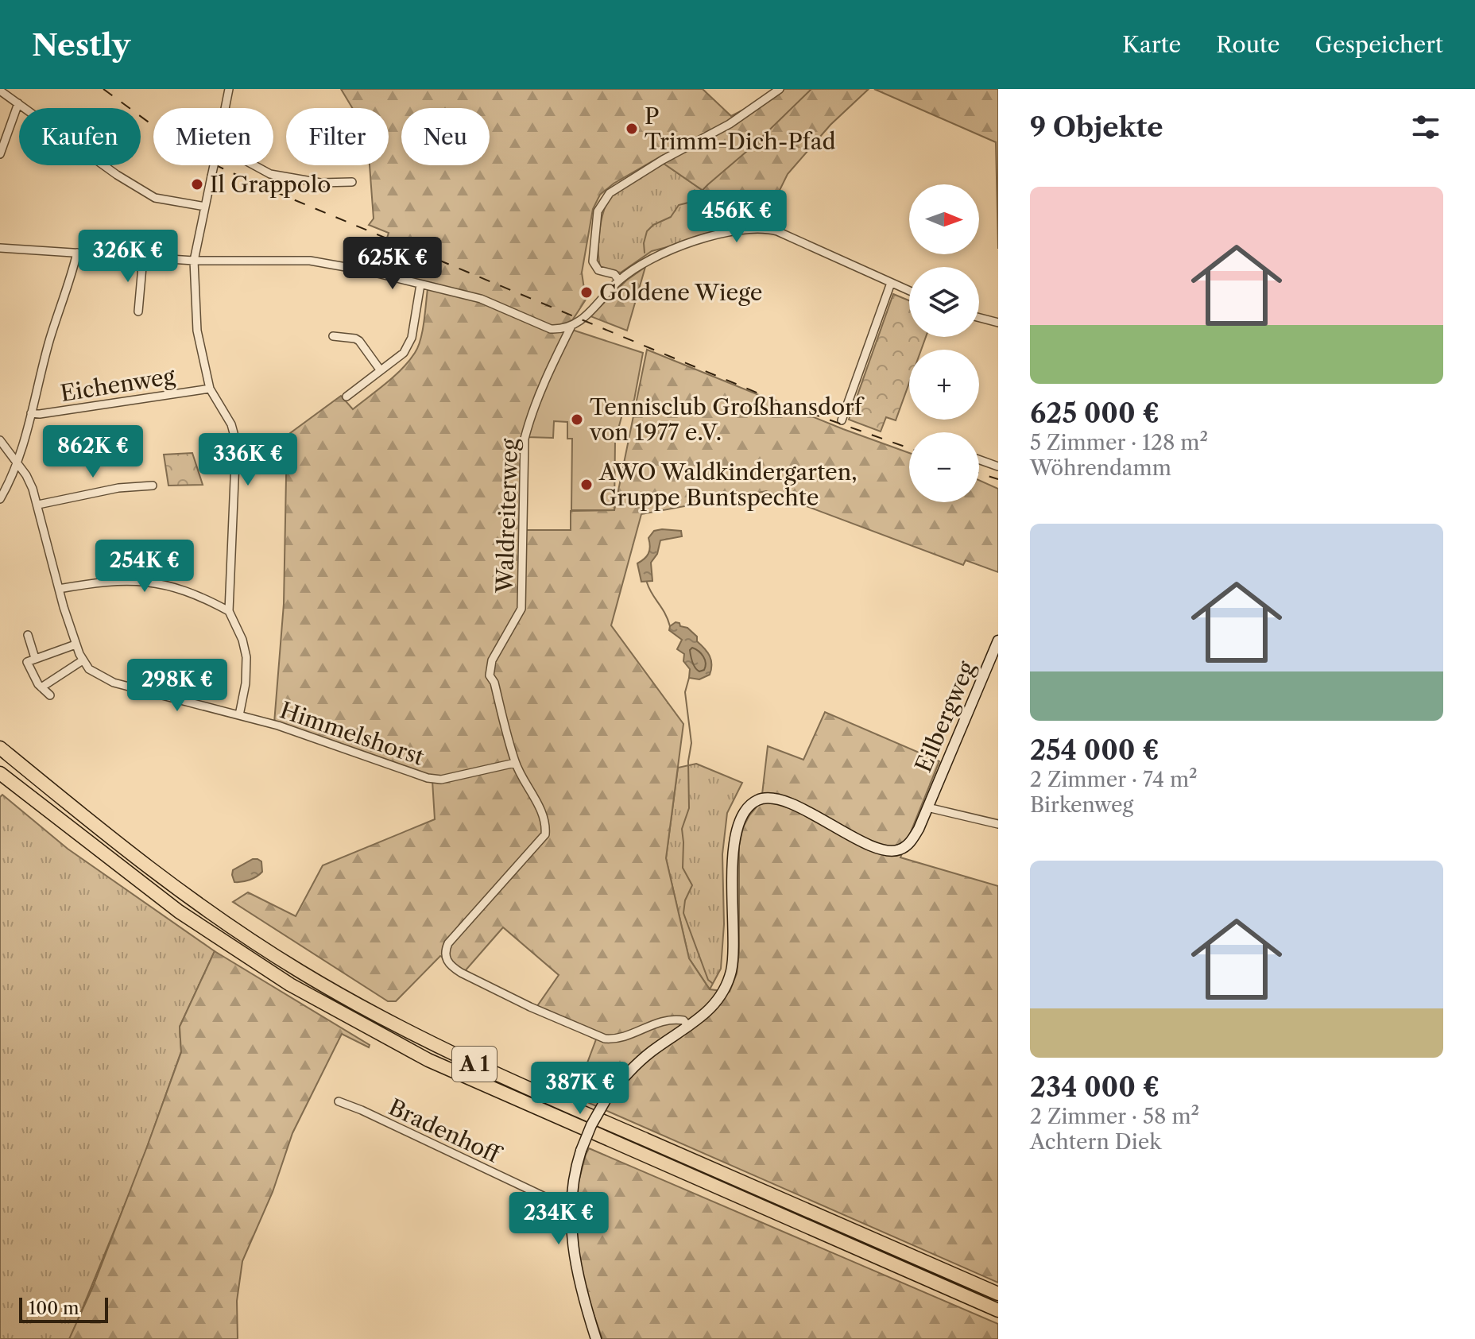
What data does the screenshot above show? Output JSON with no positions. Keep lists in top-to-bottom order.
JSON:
{
  "streets": {
    "highway": ["A 1"],
    "main road": ["Eilbergweg"],
    "street": [
      "Eichenweg",
      "Waldreiterweg",
      "Himmelshorst",
      "Bradenhoff"
    ]
  },
  "crossings": [
    ["Waldreiterweg", "Eilbergweg"],
    ["Waldreiterweg", "Himmelshorst"]
  ],
  "places": [
    "P Trimm-Dich-Pfad",
    "Il Grappolo",
    "Goldene Wiege",
    "Tennisclub Großhansdorf von 1977 e.V.",
    "AWO Waldkindergarten, Gruppe Buntspechte"
  ],
  "scale_bar": "100 m",
  "north": "right",
  "page": {
    "header": "Nestly",
    "nav": ["Karte", "Route", "Gespeichert"],
    "heading": "9 Objekte",
    "chip": [
      "Kaufen",
      "Mieten",
      "Filter",
      "Neu"
    ],
    "list": [
      {
        "name": "625 000 €",
        "note": "5 Zimmer · 128 m² · Wöhrendamm"
      },
      {
        "name": "254 000 €",
        "note": "2 Zimmer · 74 m² · Birkenweg"
      },
      {
        "name": "234 000 €",
        "note": "2 Zimmer · 58 m² · Achtern Diek"
      }
    ],
    "map_buttons": ["+", "−"],
    "price": [
      "456K €",
      "326K €",
      "625K €",
      "862K €",
      "336K €",
      "254K €",
      "298K €",
      "387K €",
      "234K €"
    ],
    "scale": "100 m"
  }
}
